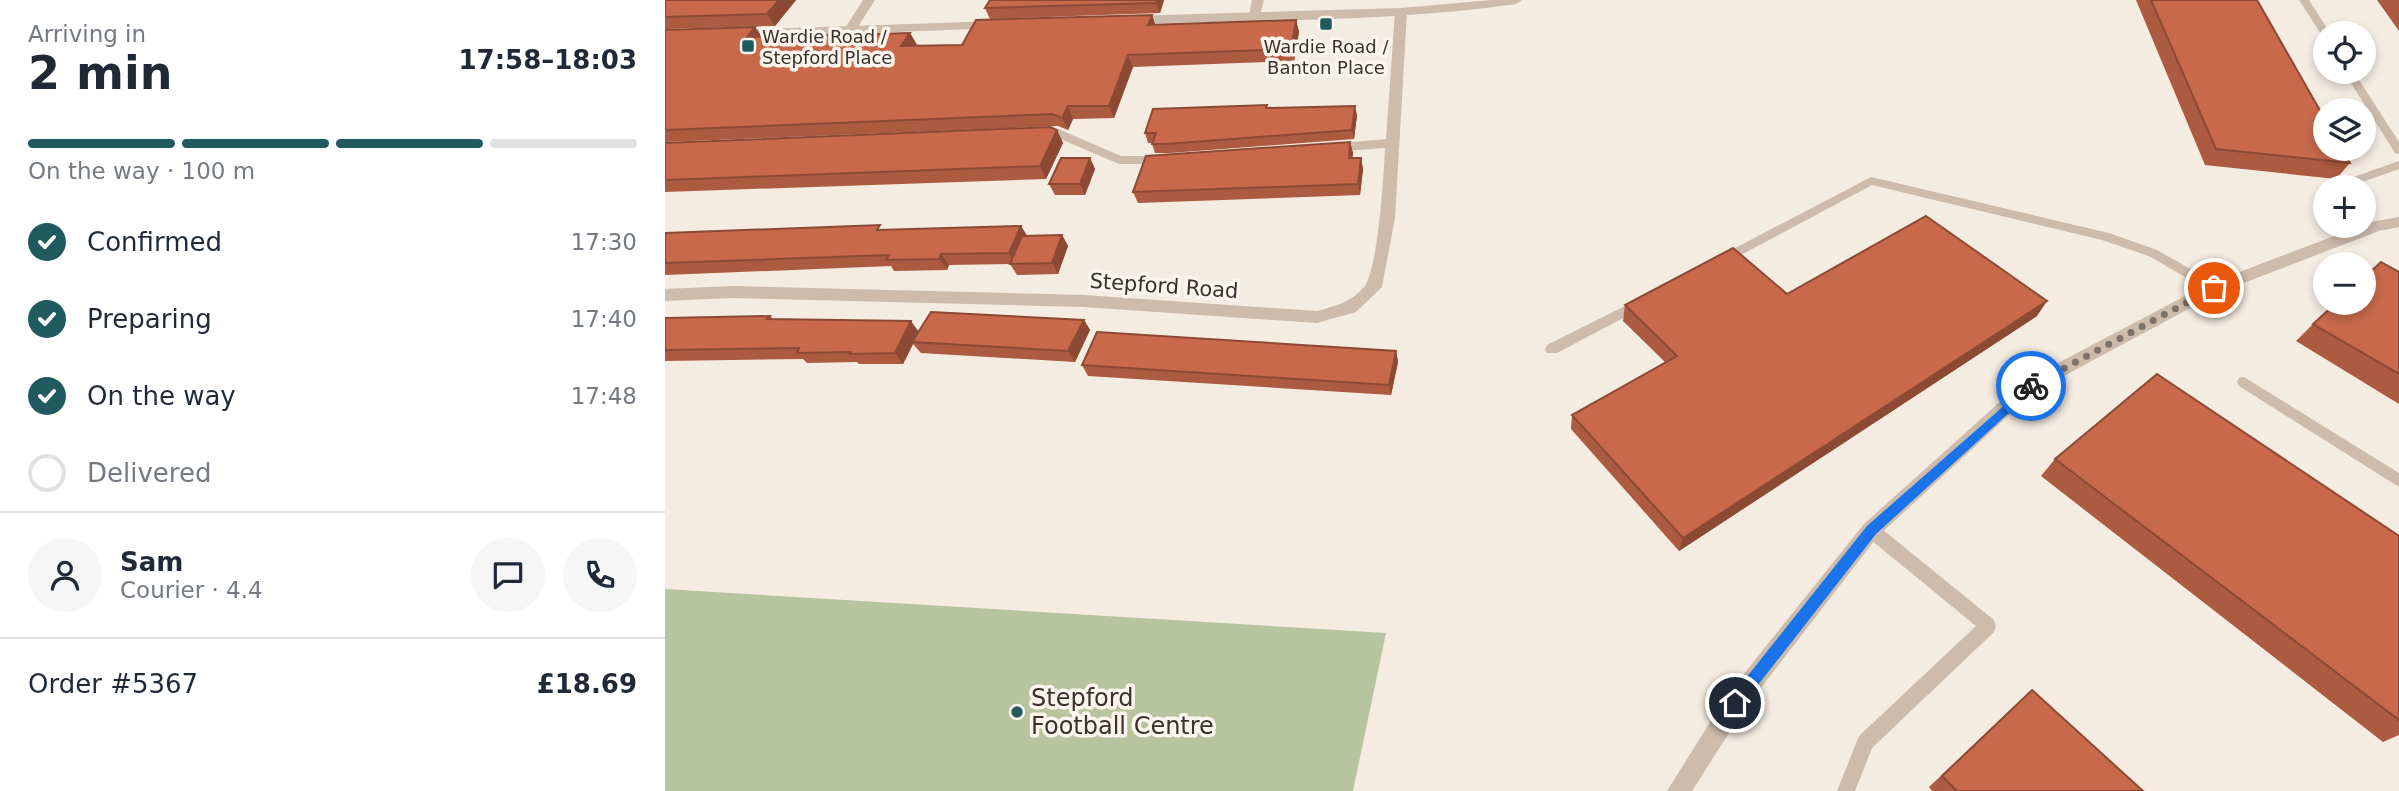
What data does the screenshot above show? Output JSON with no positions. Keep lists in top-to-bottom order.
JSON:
{
  "streets": {
    "street": ["Stepford Road"]
  },
  "places": {
    "transit": ["Wardie Road / Banton Place", "Wardie Road / Stepford Place"],
    "other": ["Stepford Football Centre"]
  },
  "page": {
    "heading": ["2 min", "Arriving in", "17:58–18:03"],
    "panel": [
      "Sam",
      "Courier · 4.4",
      "Order #5367",
      "£18.69"
    ],
    "map_buttons": ["+", "−"],
    "bar": "On the way · 100 m",
    "list": [
      ["Confirmed", "17:30"],
      ["Preparing", "17:40"],
      ["On the way", "17:48"],
      "Delivered"
    ]
  }
}
